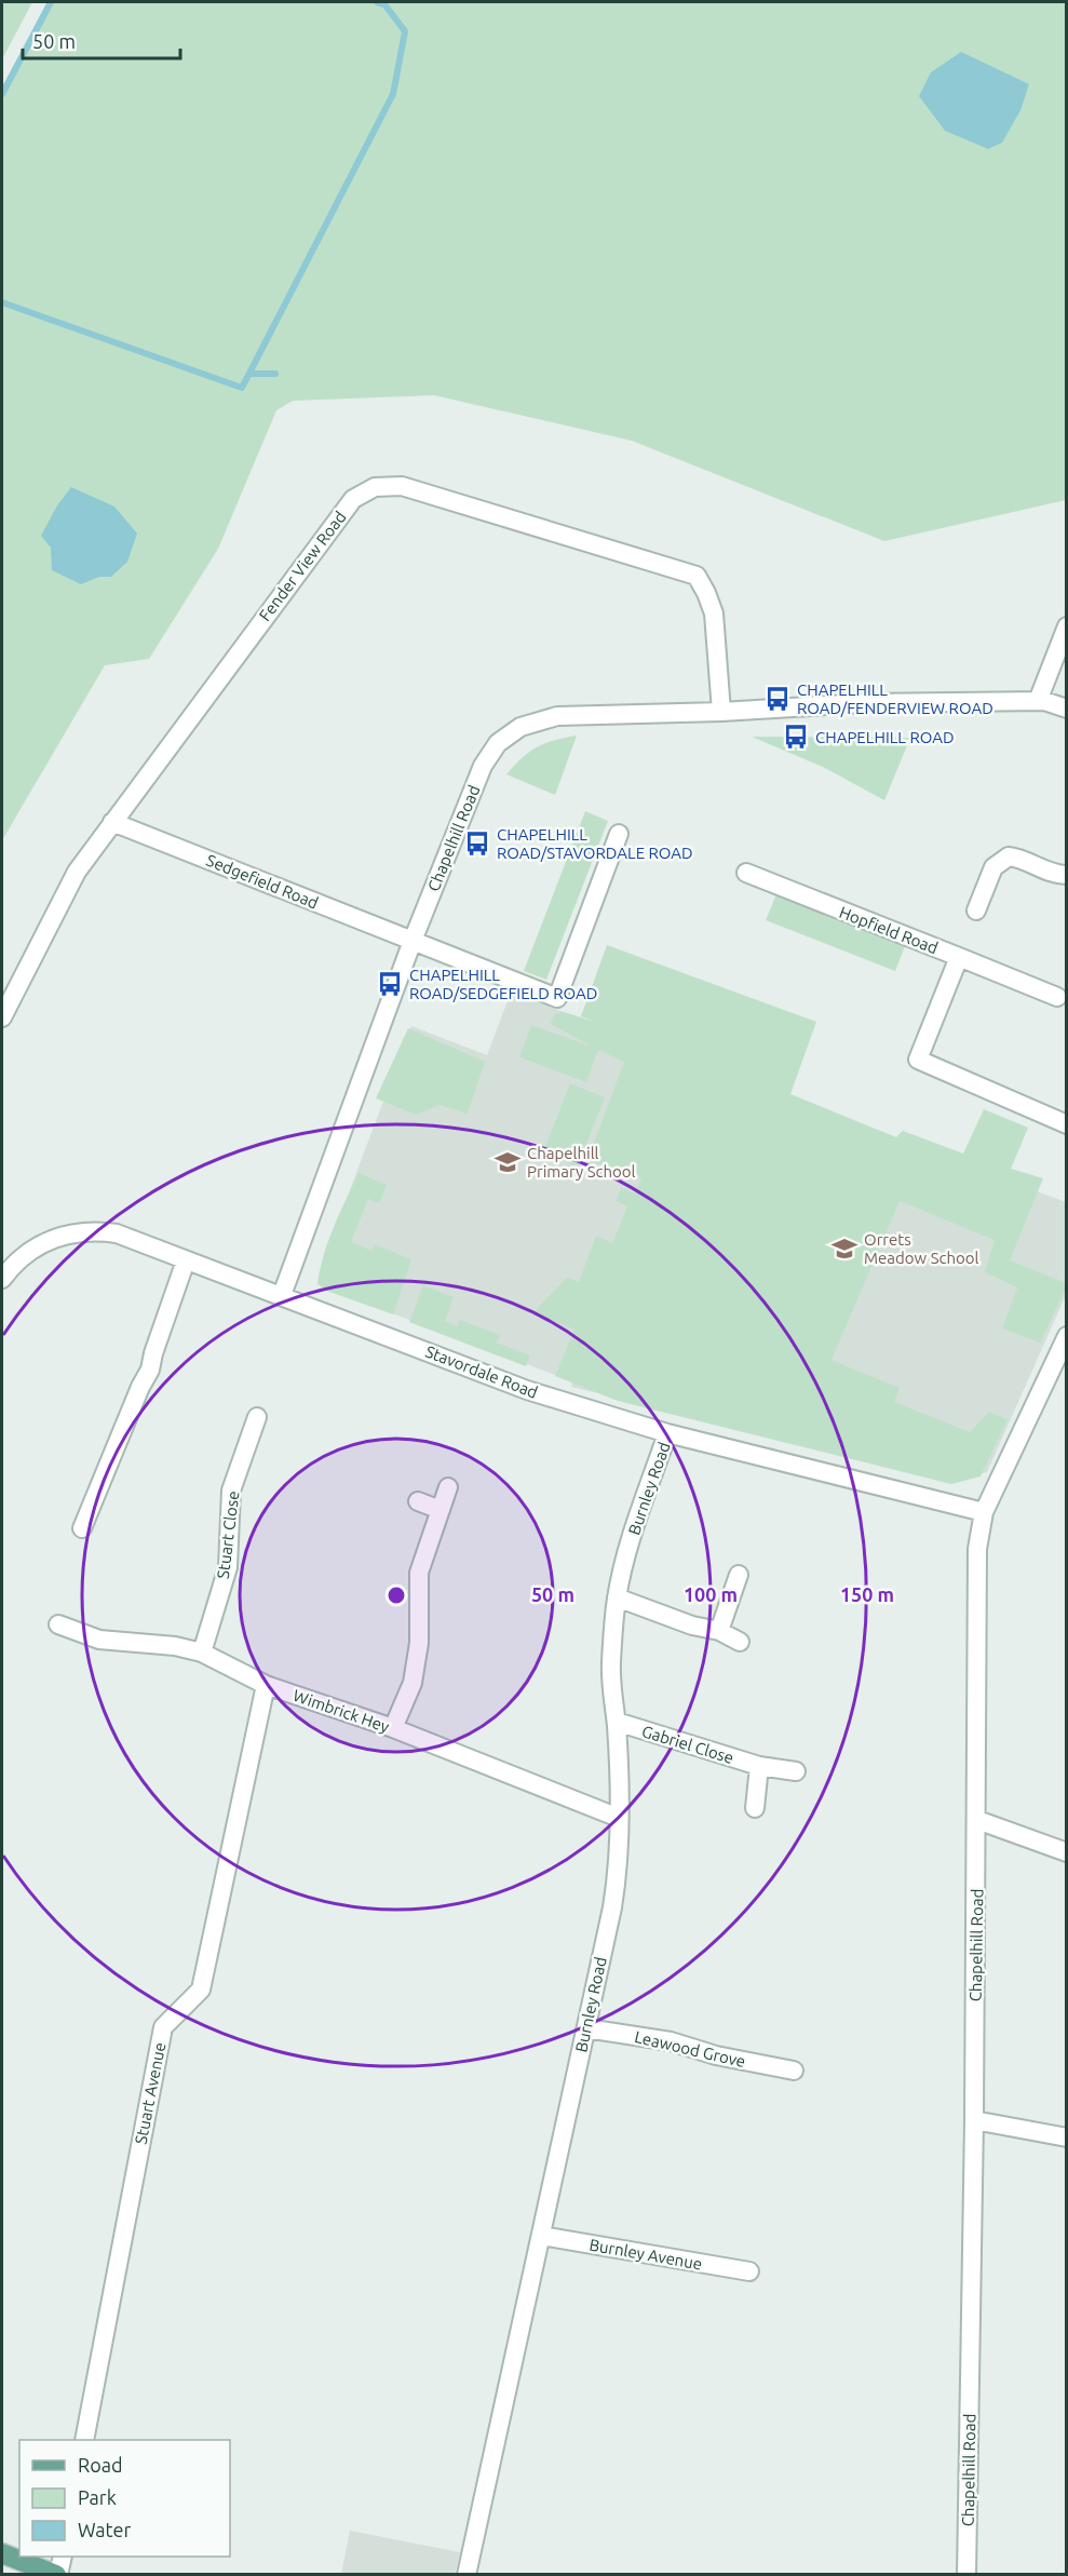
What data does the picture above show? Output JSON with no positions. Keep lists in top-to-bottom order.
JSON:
{
  "streets": {
    "street": [
      "Fender View Road",
      "Chapelhill Road",
      "Sedgefield Road",
      "Hopfield Road",
      "Stavordale Road",
      "Burnley Road",
      "Stuart Close",
      "Wimbrick Hey",
      "Gabriel Close",
      "Leawood Grove",
      "Stuart Avenue",
      "Burnley Avenue"
    ]
  },
  "crossings": [
    ["Fender View Road", "Chapelhill Road"],
    ["Fender View Road", "Sedgefield Road"],
    ["Chapelhill Road", "Sedgefield Road"],
    ["Chapelhill Road", "Stavordale Road"],
    ["Stavordale Road", "Burnley Road"],
    ["Burnley Road", "Wimbrick Hey"],
    ["Burnley Road", "Gabriel Close"],
    ["Burnley Road", "Leawood Grove"],
    ["Burnley Road", "Burnley Avenue"],
    ["Stuart Close", "Wimbrick Hey"],
    ["Wimbrick Hey", "Stuart Avenue"]
  ],
  "places": {
    "bus stop": [
      "CHAPELHILL ROAD/FENDERVIEW ROAD",
      "CHAPELHILL ROAD",
      "CHAPELHILL ROAD/STAVORDALE ROAD",
      "CHAPELHILL ROAD/SEDGEFIELD ROAD"
    ],
    "school or university": ["Chapelhill Primary School", "Orrets Meadow School"]
  },
  "legend": ["Road", "Park", "Water"],
  "scale_bar": "50 m",
  "rings": ["50 m", "100 m", "150 m"]
}
